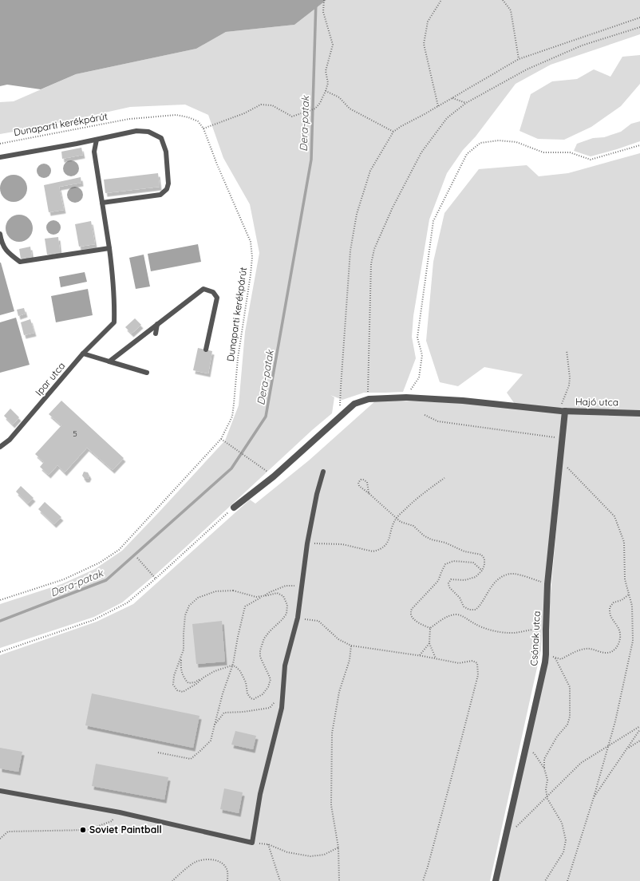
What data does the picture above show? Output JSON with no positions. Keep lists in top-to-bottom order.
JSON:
{
  "streets": {
    "street": ["Hajó utca", "Csónak utca"],
    "lane": ["Ipar utca"],
    "path": ["Dunaparti kerékpárút"]
  },
  "crossings": [
    ["Hajó utca", "Csónak utca"]
  ],
  "water": ["Dera-patak"],
  "places": ["Soviet Paintball"],
  "house_numbers": ["5"]
}
